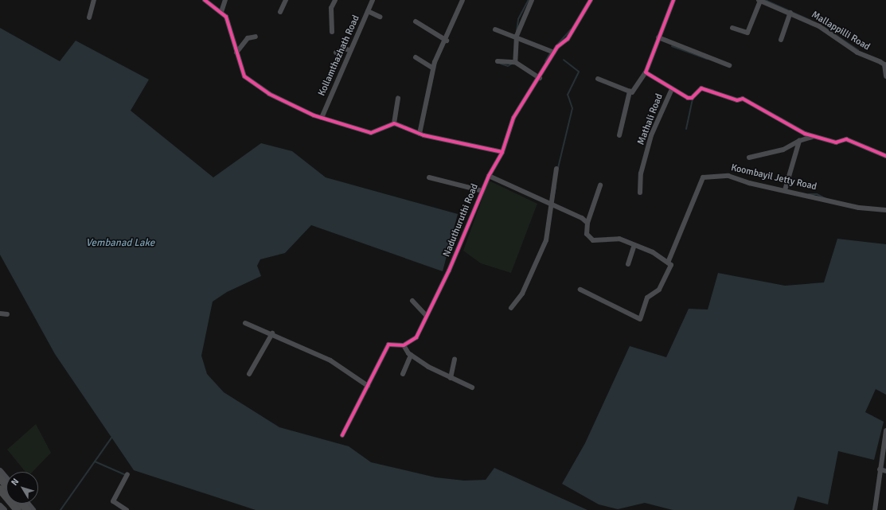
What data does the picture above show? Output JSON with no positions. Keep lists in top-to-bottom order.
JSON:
{
  "streets": {
    "street": [
      "Mallappilli Road",
      "Kollamthazhath Road",
      "Mathali Road",
      "Koombayil Jetty Road",
      "Naduthuruthi Road"
    ]
  },
  "water": ["Vembanad Lake"],
  "north": "top left"
}
